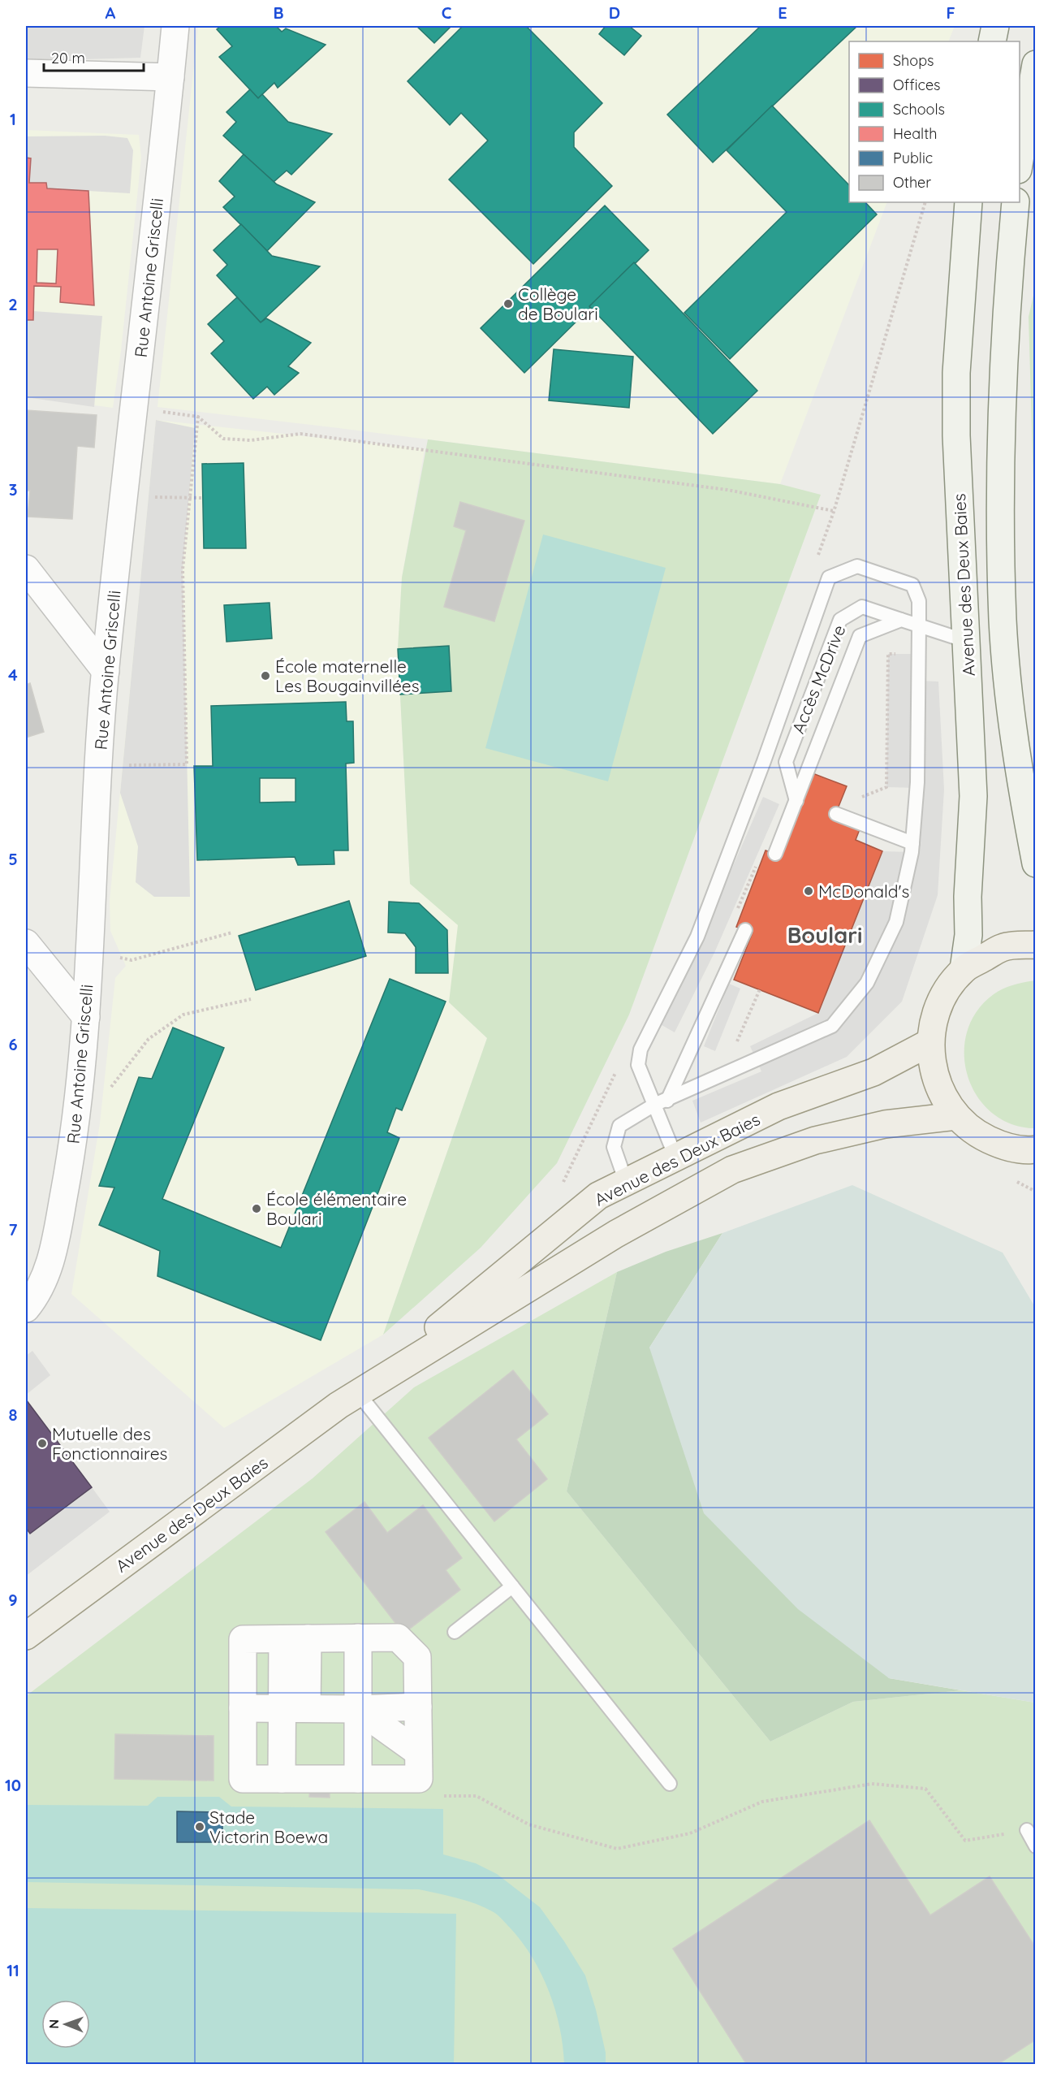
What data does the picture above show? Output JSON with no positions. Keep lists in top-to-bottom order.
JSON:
{
  "streets": {
    "main road": ["Avenue des Deux Baies"],
    "street": ["Rue Antoine Griscelli"],
    "lane": ["Accès McDrive"]
  },
  "crossings": [
    ["Avenue des Deux Baies", "Accès McDrive"]
  ],
  "districts": ["Boulari"],
  "places": [
    "Collège de Boulari",
    "École maternelle Les Bougainvillées",
    "McDonald's",
    "École élémentaire Boulari",
    "Mutuelle des Fonctionnaires",
    "Stade Victorin Boewa"
  ],
  "legend": [
    "Shops",
    "Offices",
    "Schools",
    "Health",
    "Public",
    "Other"
  ],
  "scale_bar": "20 m",
  "north": "left",
  "grid": {
    "columns": [
      "A",
      "B",
      "C",
      "D",
      "E",
      "F"
    ],
    "rows": [
      "1",
      "2",
      "3",
      "4",
      "5",
      "6",
      "7",
      "8",
      "9",
      "10",
      "11"
    ]
  }
}
